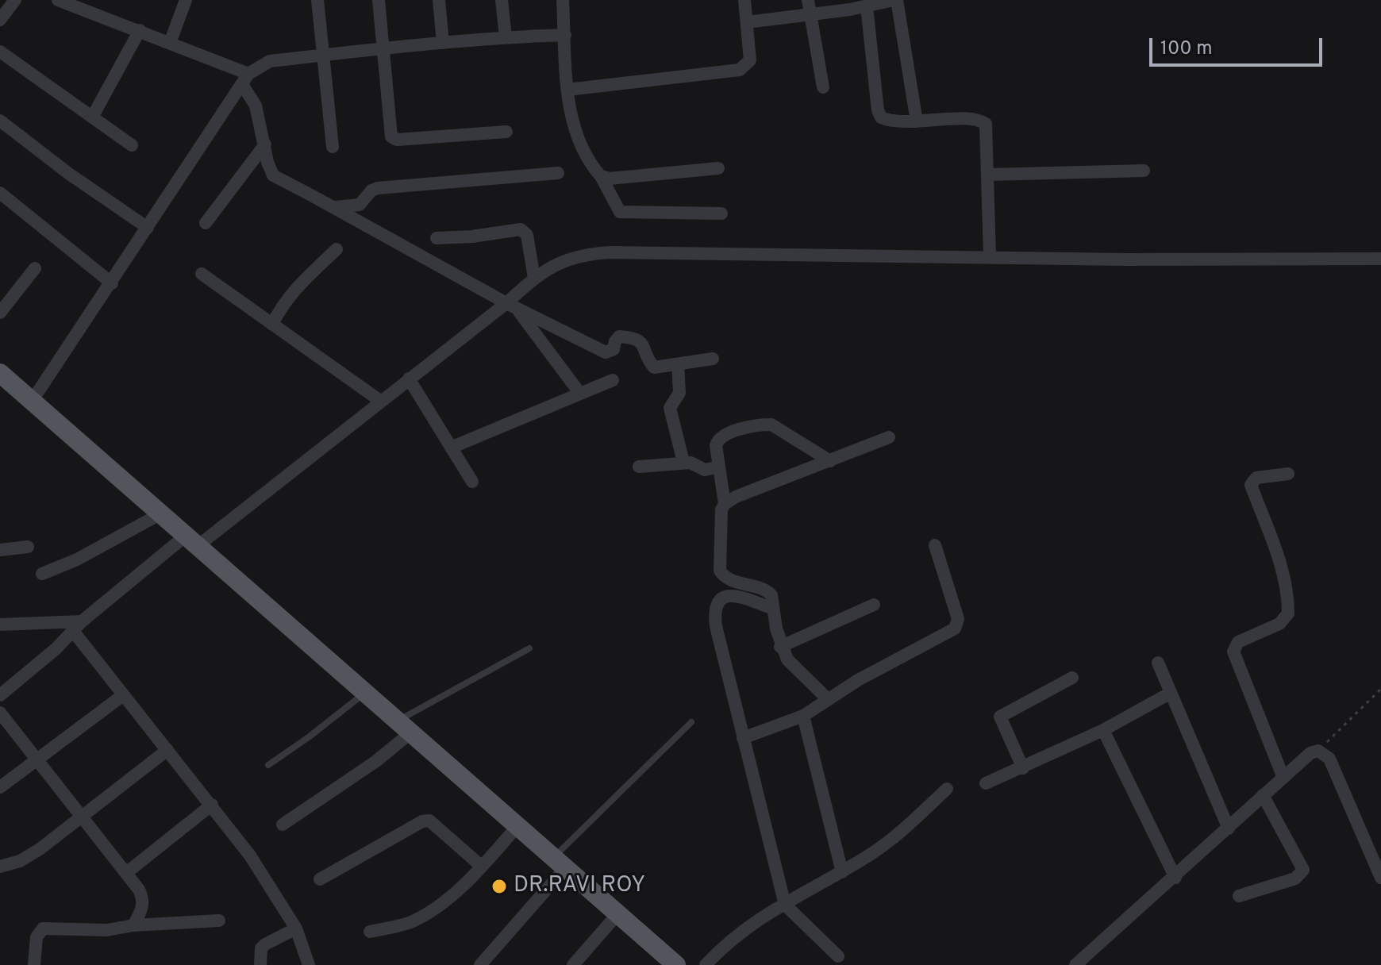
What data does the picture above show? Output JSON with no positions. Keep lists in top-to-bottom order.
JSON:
{
  "places": ["DR.RAVI ROY"],
  "scale_bar": "100 m"
}
